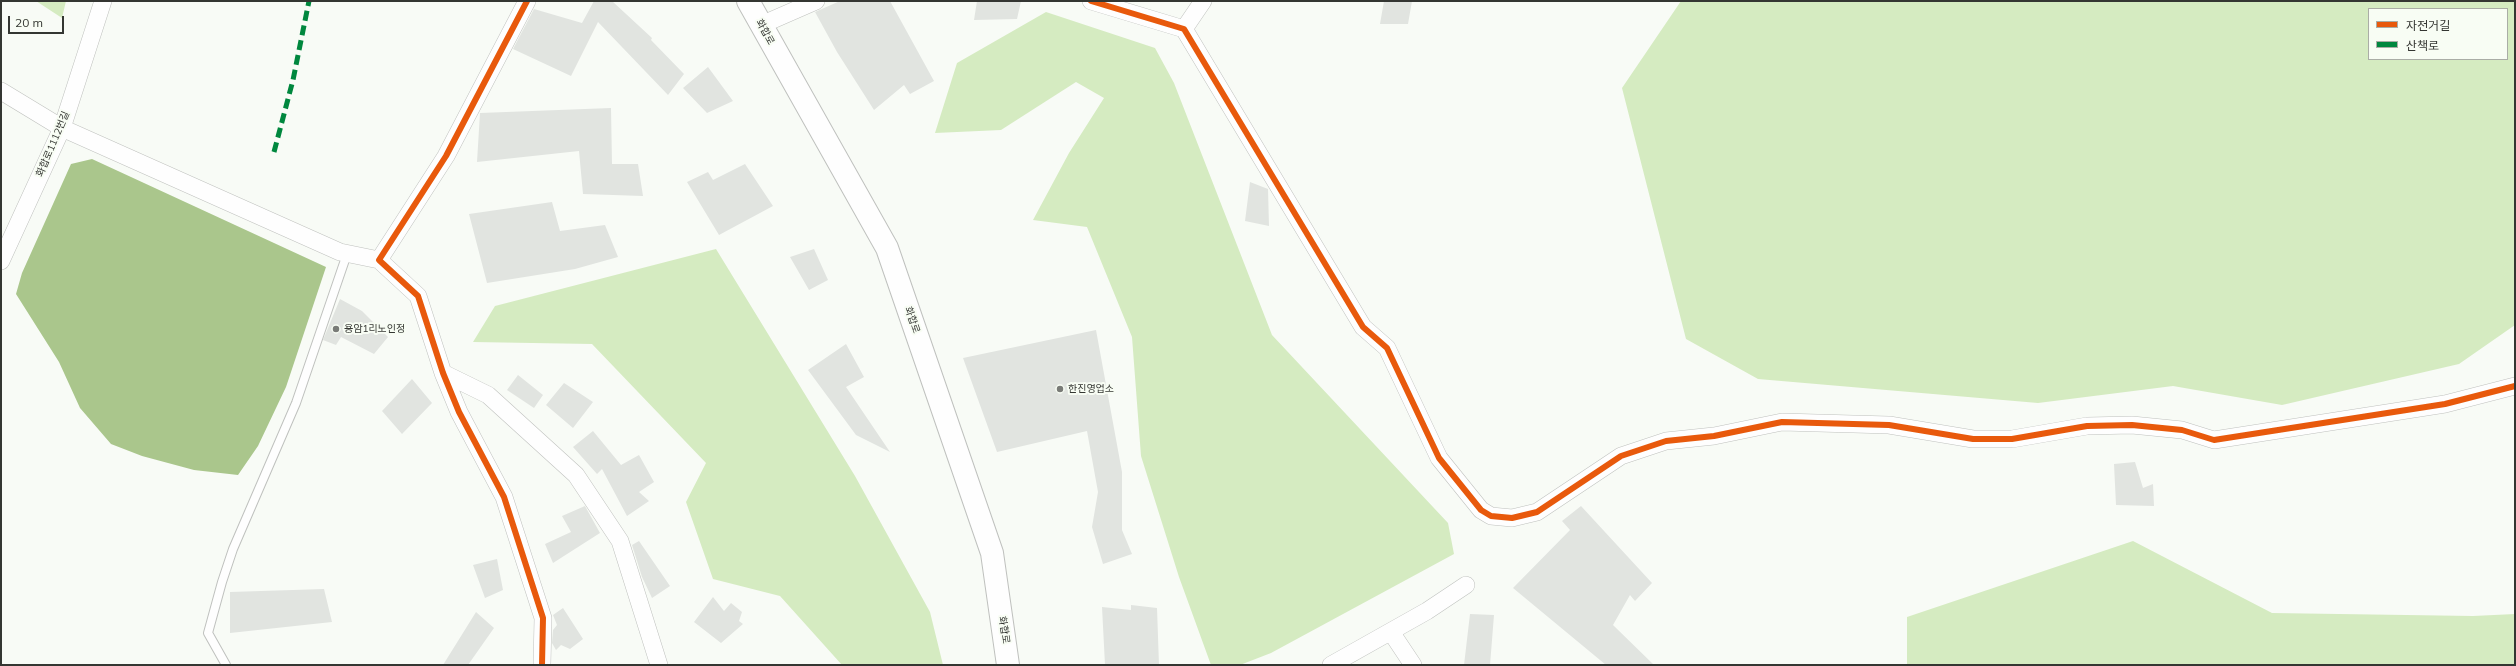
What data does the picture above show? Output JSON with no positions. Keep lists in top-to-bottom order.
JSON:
{
  "streets": {
    "main road": ["화합로"],
    "street": ["화합로1112번길"]
  },
  "places": ["용암1리노인정", "한진영업소"],
  "legend": ["자전거길", "산책로"],
  "scale_bar": "20 m"
}
